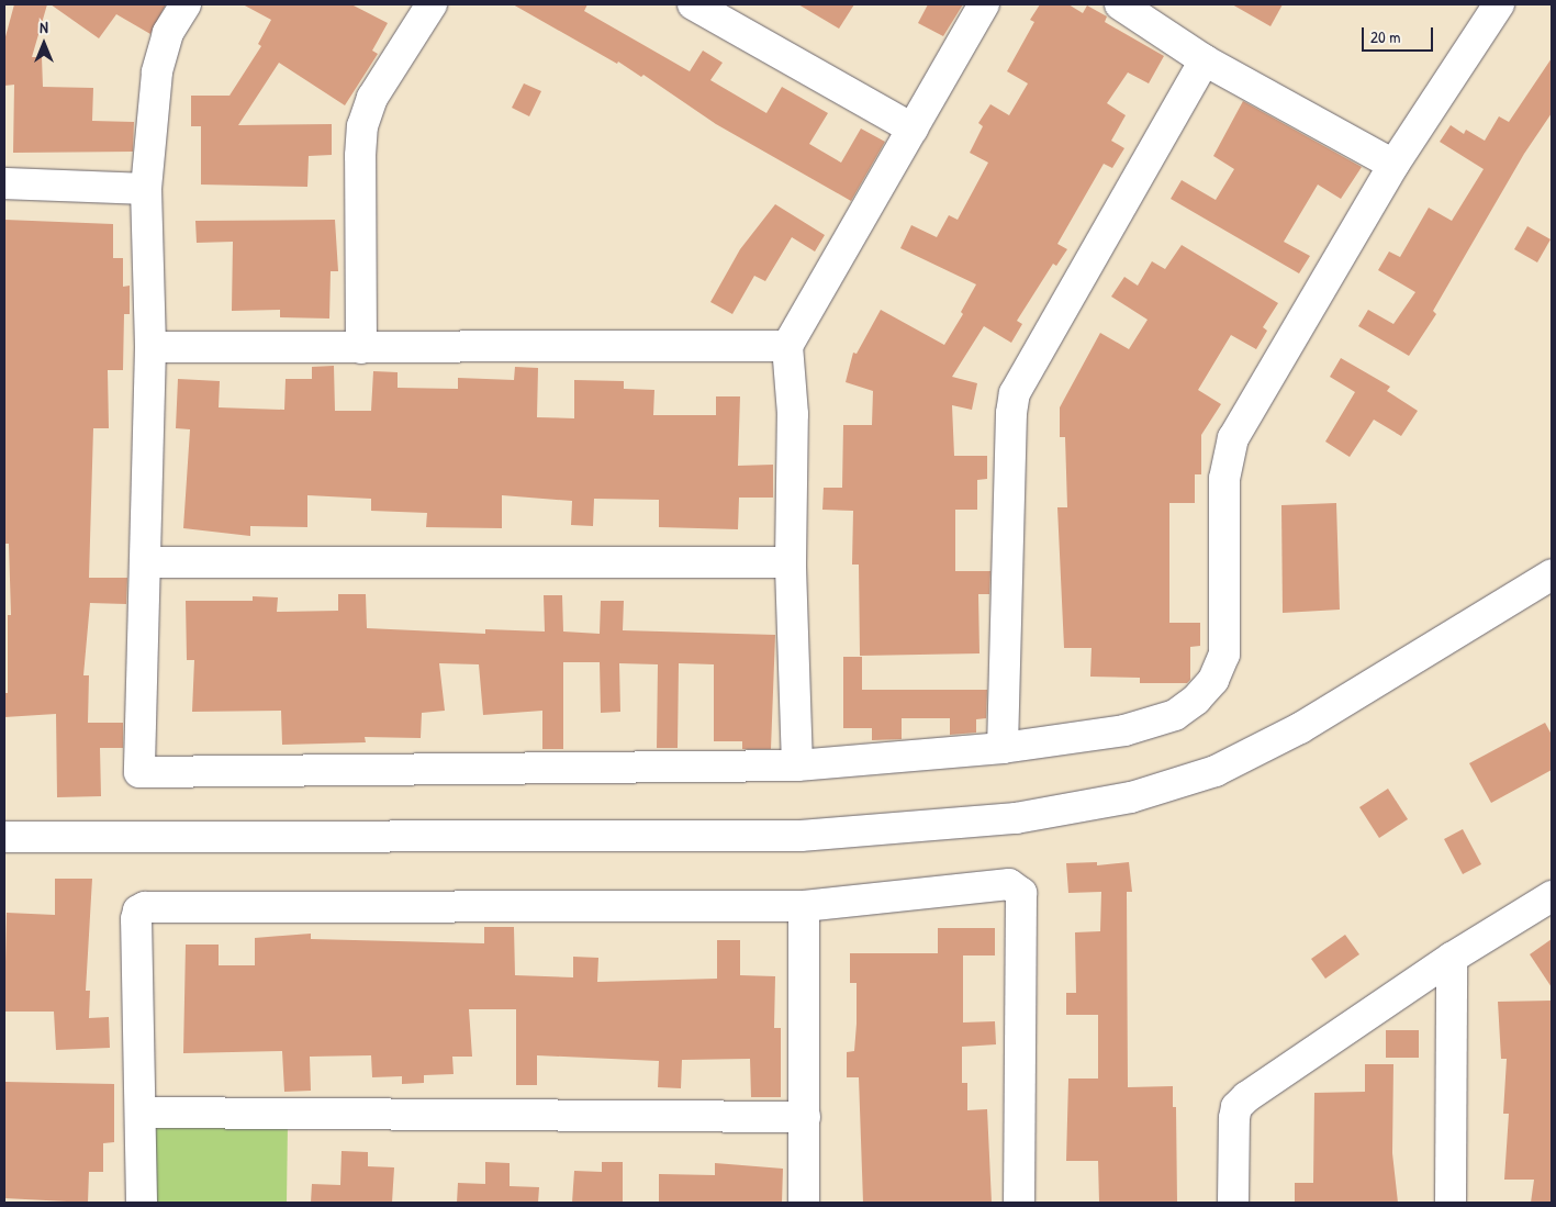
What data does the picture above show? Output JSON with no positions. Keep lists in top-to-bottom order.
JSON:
{
  "scale_bar": "20 m",
  "north": "top"
}
